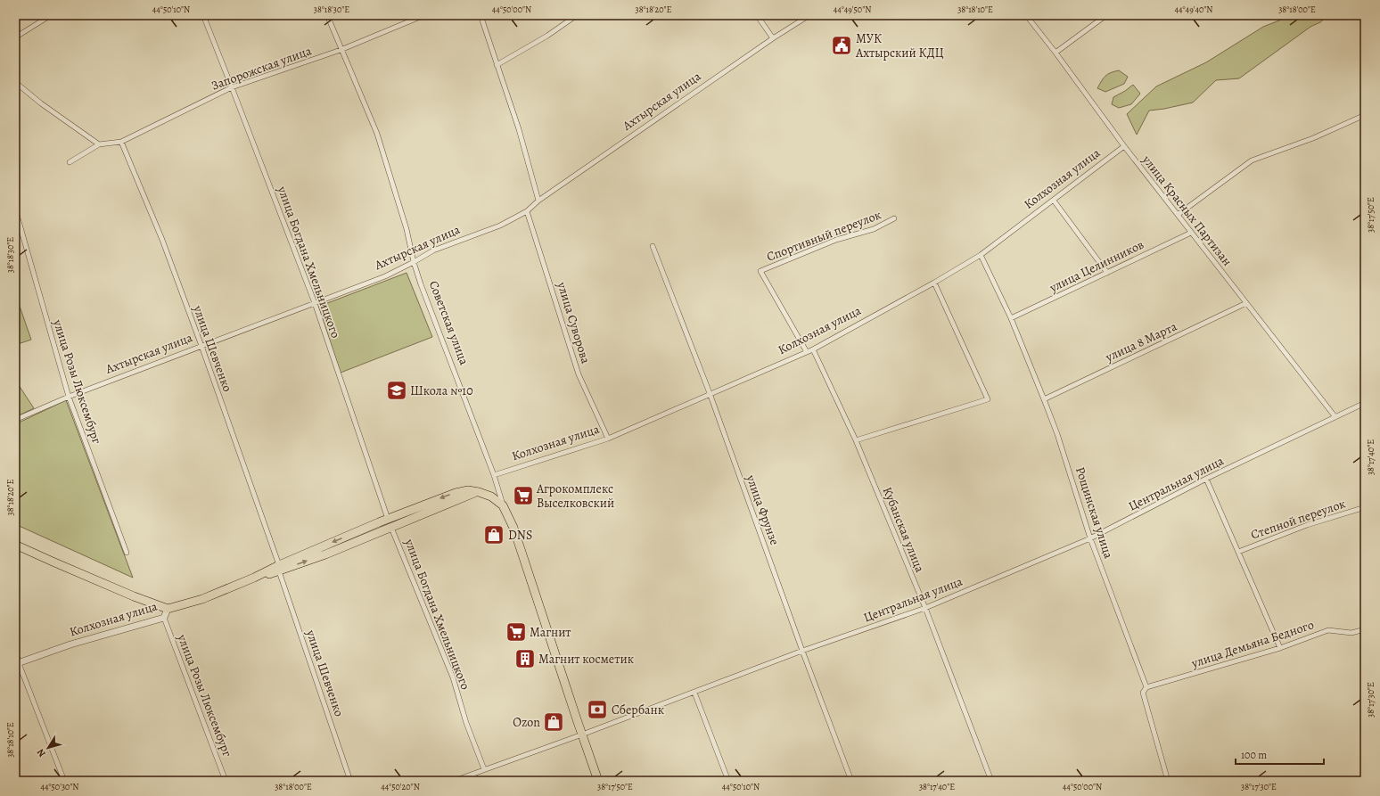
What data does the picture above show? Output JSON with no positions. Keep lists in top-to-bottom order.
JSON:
{
  "streets": {
    "highway": ["Колхозная улица", "Советская улица"],
    "street": [
      "Запорожская улица",
      "Ахтырская улица",
      "улица Красных Партизан",
      "Спортивный переулок",
      "улица Богдана Хмельницкого",
      "улица Целинников",
      "улица Суворова",
      "улица 8 Марта",
      "улица Шевченко",
      "улица Розы Люксембург",
      "Центральная улица",
      "улица Фрунзе",
      "Рощинская улица",
      "Степной переулок",
      "Кубанская улица",
      "улица Демьяна Бедного"
    ]
  },
  "crossings": [
    ["Запорожская улица", "улица Богдана Хмельницкого"],
    ["Запорожская улица", "Советская улица"],
    ["Запорожская улица", "улица Шевченко"],
    ["Ахтырская улица", "улица Богдана Хмельницкого"],
    ["Ахтырская улица", "Советская улица"],
    ["Ахтырская улица", "улица Суворова"],
    ["Ахтырская улица", "улица Шевченко"],
    ["Ахтырская улица", "улица Розы Люксембург"],
    ["Колхозная улица", "улица Красных Партизан"],
    ["Колхозная улица", "Спортивный переулок"],
    ["Колхозная улица", "улица Богдана Хмельницкого"],
    ["Колхозная улица", "Советская улица"],
    ["Колхозная улица", "улица Суворова"],
    ["Колхозная улица", "улица Шевченко"],
    ["Колхозная улица", "улица Розы Люксембург"],
    ["Колхозная улица", "улица Фрунзе"],
    ["Колхозная улица", "Рощинская улица"],
    ["Колхозная улица", "Кубанская улица"],
    ["улица Красных Партизан", "улица Целинников"],
    ["улица Красных Партизан", "улица 8 Марта"],
    ["улица Красных Партизан", "Центральная улица"],
    ["улица Богдана Хмельницкого", "Центральная улица"],
    ["улица Целинников", "Рощинская улица"],
    ["Советская улица", "Центральная улица"],
    ["улица 8 Марта", "Рощинская улица"],
    ["Центральная улица", "улица Фрунзе"],
    ["Центральная улица", "Рощинская улица"],
    ["Центральная улица", "Степной переулок"],
    ["Центральная улица", "Кубанская улица"],
    ["Рощинская улица", "улица Демьяна Бедного"],
    ["Степной переулок", "улица Демьяна Бедного"]
  ],
  "places": {
    "public building": ["МУК Ахтырский КДЦ"],
    "school or university": ["Школа №10"],
    "supermarket": ["Агрокомплекс Выселковский", "Магнит"],
    "shop": ["DNS", "Ozon"],
    "building": ["Магнит косметик"],
    "bank": ["Сбербанк"]
  },
  "scale_bar": "100 m",
  "north": "bottom left",
  "coordinates": [
    "44°50'10\"N",
    "38°18'30\"E",
    "44°50'00\"N",
    "38°18'20\"E",
    "44°49'50\"N",
    "38°18'10\"E",
    "44°49'40\"N",
    "38°18'00\"E",
    "38°17'50\"E",
    "38°17'40\"E",
    "38°17'30\"E",
    "44°50'30\"N",
    "44°50'20\"N"
  ]
}
